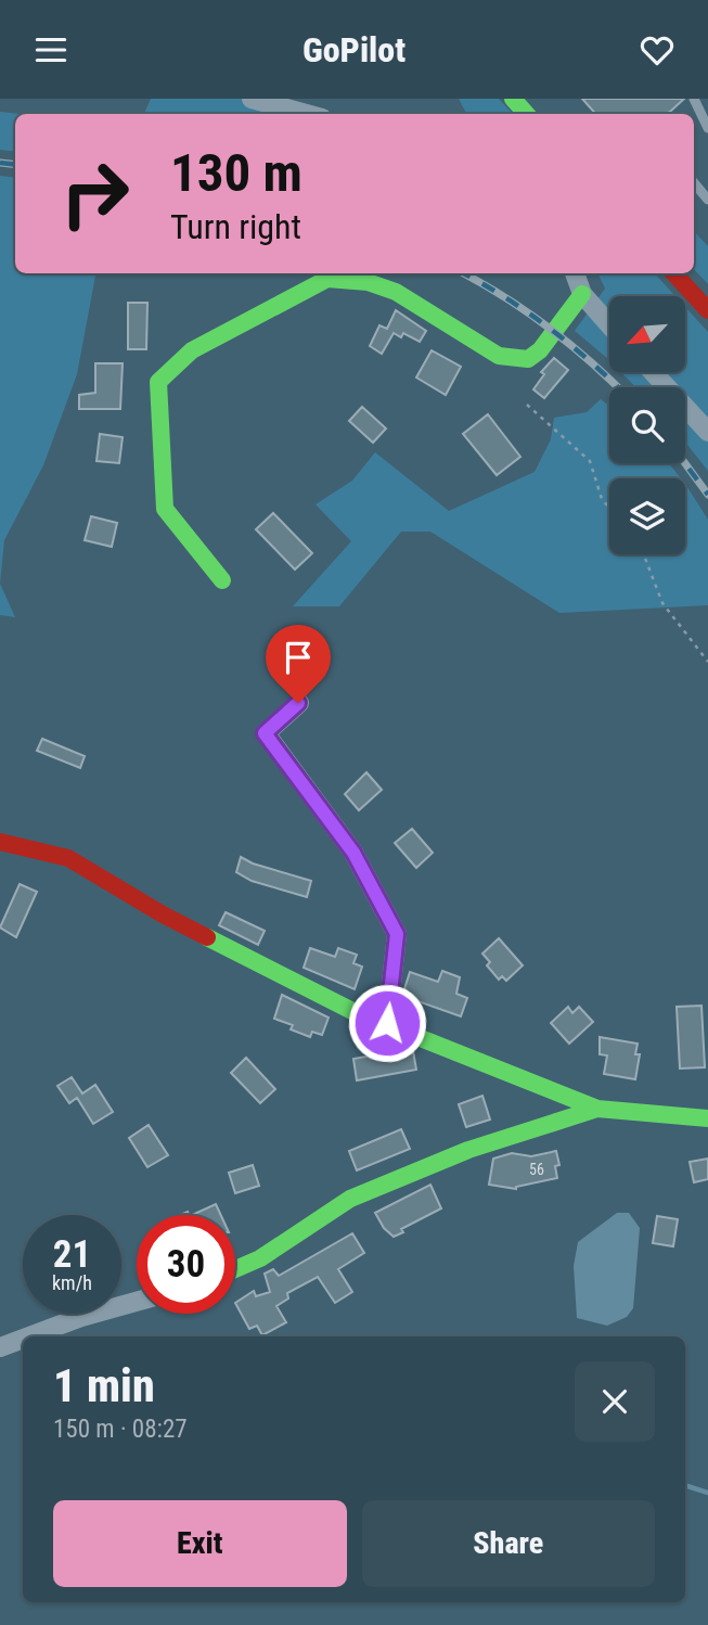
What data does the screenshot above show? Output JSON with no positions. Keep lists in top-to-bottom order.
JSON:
{
  "house_numbers": ["56"],
  "north": "bottom left",
  "page": {
    "header": "GoPilot",
    "turn": ["130 m", "Turn right"],
    "speed": "21 km/h",
    "limit": "30",
    "heading": ["1 min", "150 m · 08:27"],
    "buttons": ["Exit", "Share"]
  }
}
